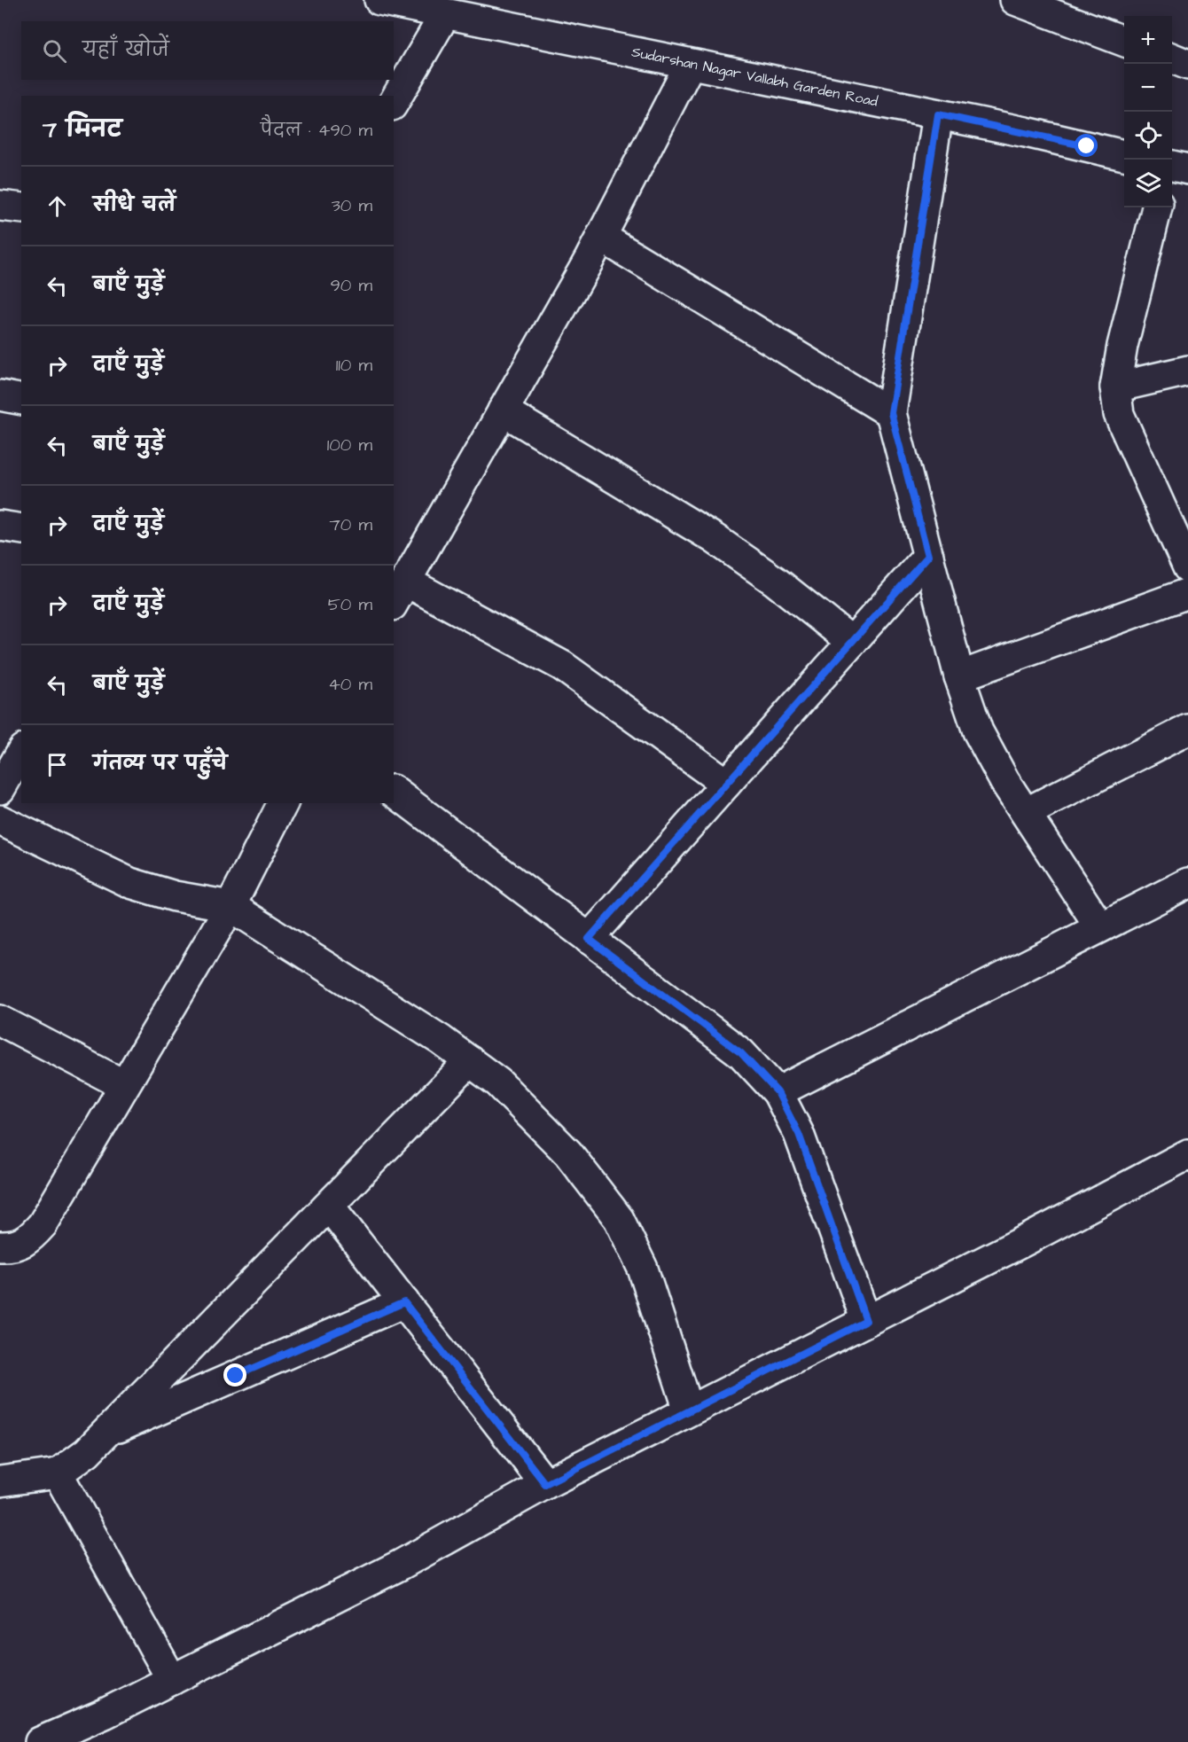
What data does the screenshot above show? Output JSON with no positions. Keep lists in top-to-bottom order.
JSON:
{
  "streets": {
    "street": ["Sudarshan Nagar Vallabh Garden Road"]
  },
  "page": {
    "map_buttons": ["+", "−"],
    "search": "यहाँ खोजें",
    "heading": ["7 मिनट", "पैदल · 490 m"],
    "list": [
      ["सीधे चलें", "30 m"],
      ["बाएँ मुड़ें", "90 m"],
      ["दाएँ मुड़ें", "110 m"],
      ["बाएँ मुड़ें", "100 m"],
      ["दाएँ मुड़ें", "70 m"],
      ["दाएँ मुड़ें", "50 m"],
      ["बाएँ मुड़ें", "40 m"],
      "गंतव्य पर पहुँचे"
    ]
  }
}
